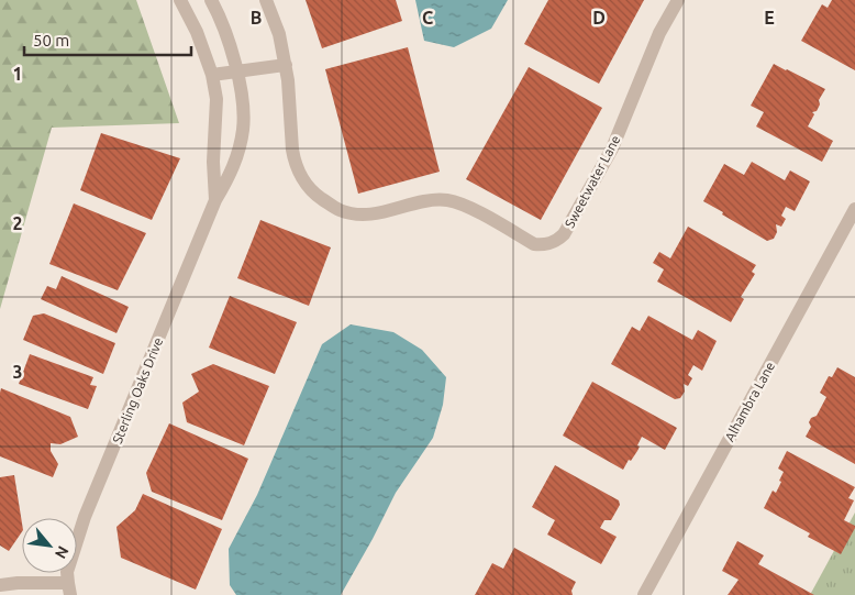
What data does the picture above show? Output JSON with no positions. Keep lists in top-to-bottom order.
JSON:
{
  "streets": {
    "street": ["Sweetwater Lane", "Sterling Oaks Drive", "Alhambra Lane"]
  },
  "scale_bar": "50 m",
  "north": "bottom right",
  "grid": {
    "columns": [
      "B",
      "C",
      "D",
      "E"
    ],
    "rows": ["1", "2", "3"]
  }
}
